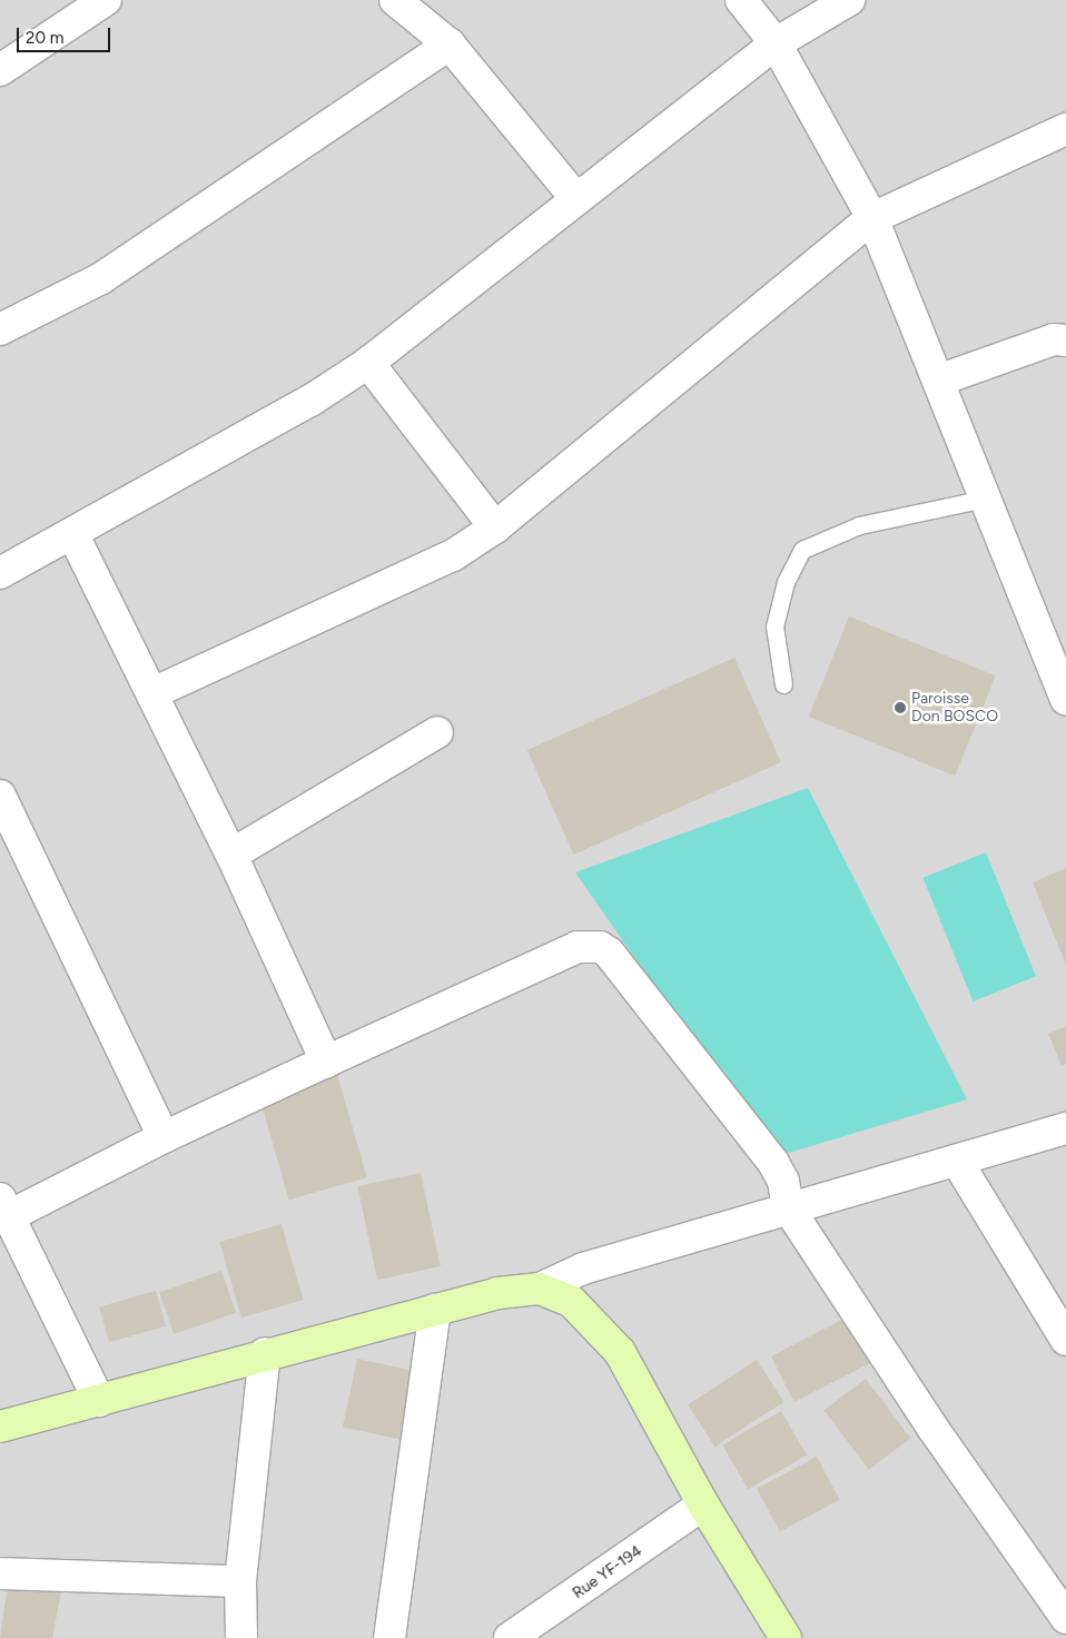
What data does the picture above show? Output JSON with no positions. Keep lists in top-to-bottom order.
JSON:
{
  "streets": {
    "street": ["Rue YF-194"]
  },
  "places": ["Paroisse Don BOSCO"],
  "scale_bar": "20 m"
}
